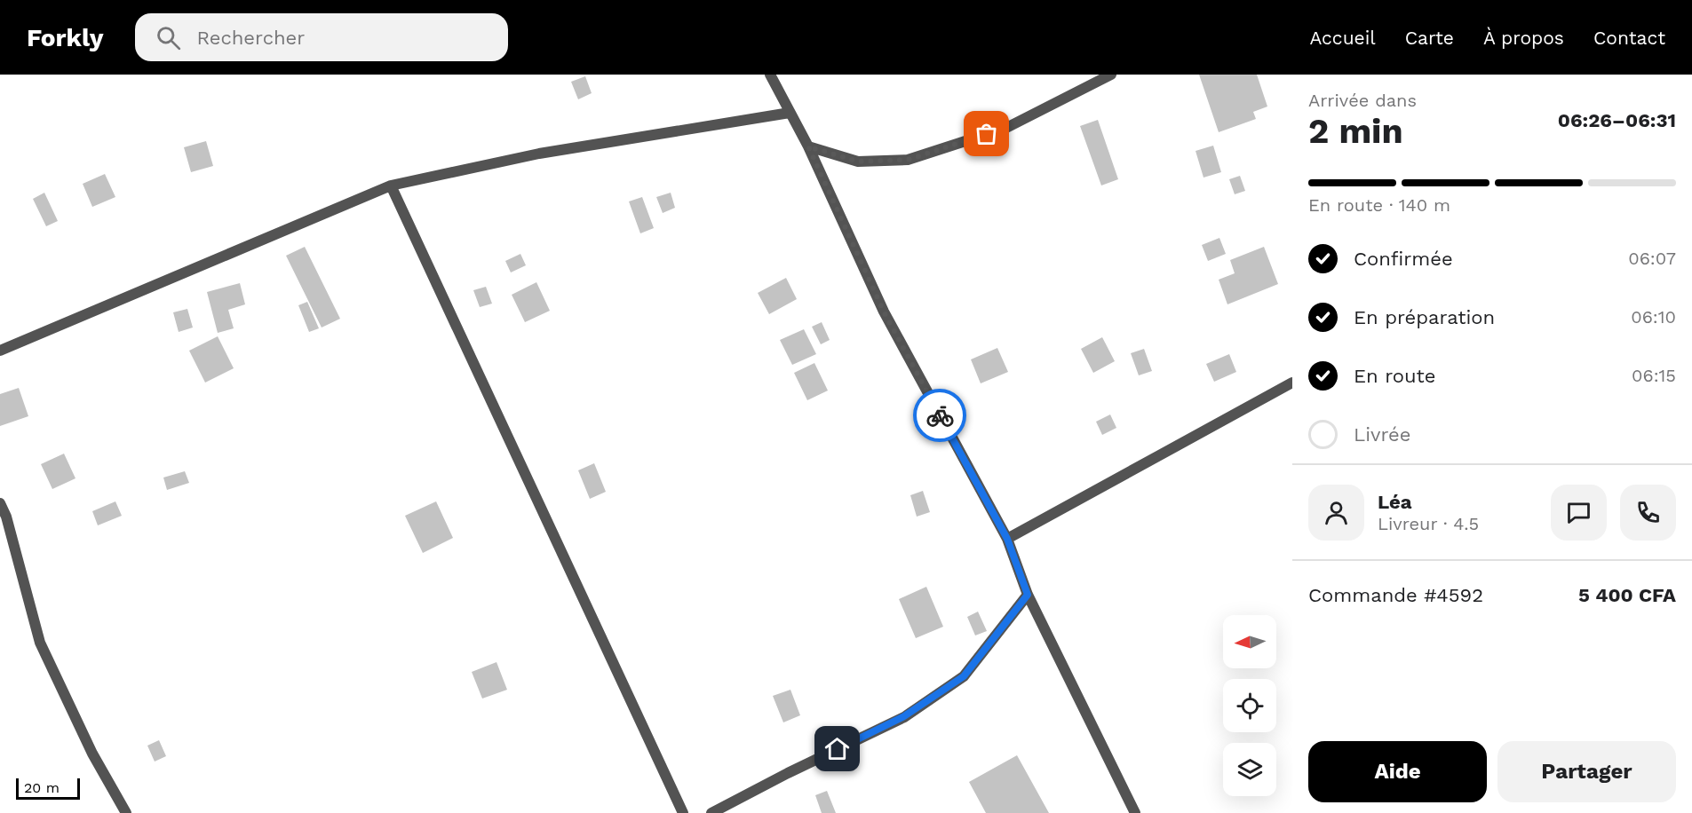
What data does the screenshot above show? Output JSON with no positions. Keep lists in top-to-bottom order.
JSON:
{
  "scale_bar": "20 m",
  "north": "left",
  "page": {
    "header": "Forkly",
    "search": "Rechercher",
    "nav": [
      "Accueil",
      "Carte",
      "À propos",
      "Contact"
    ],
    "heading": ["2 min", "Arrivée dans", "06:26–06:31"],
    "panel": [
      "Léa",
      "Livreur · 4.5",
      "Commande #4592",
      "5 400 CFA"
    ],
    "bar": "En route · 140 m",
    "list": [
      ["Confirmée", "06:07"],
      ["En préparation", "06:10"],
      ["En route", "06:15"],
      "Livrée"
    ],
    "buttons": ["Aide", "Partager"],
    "scale": "20 m"
  }
}
